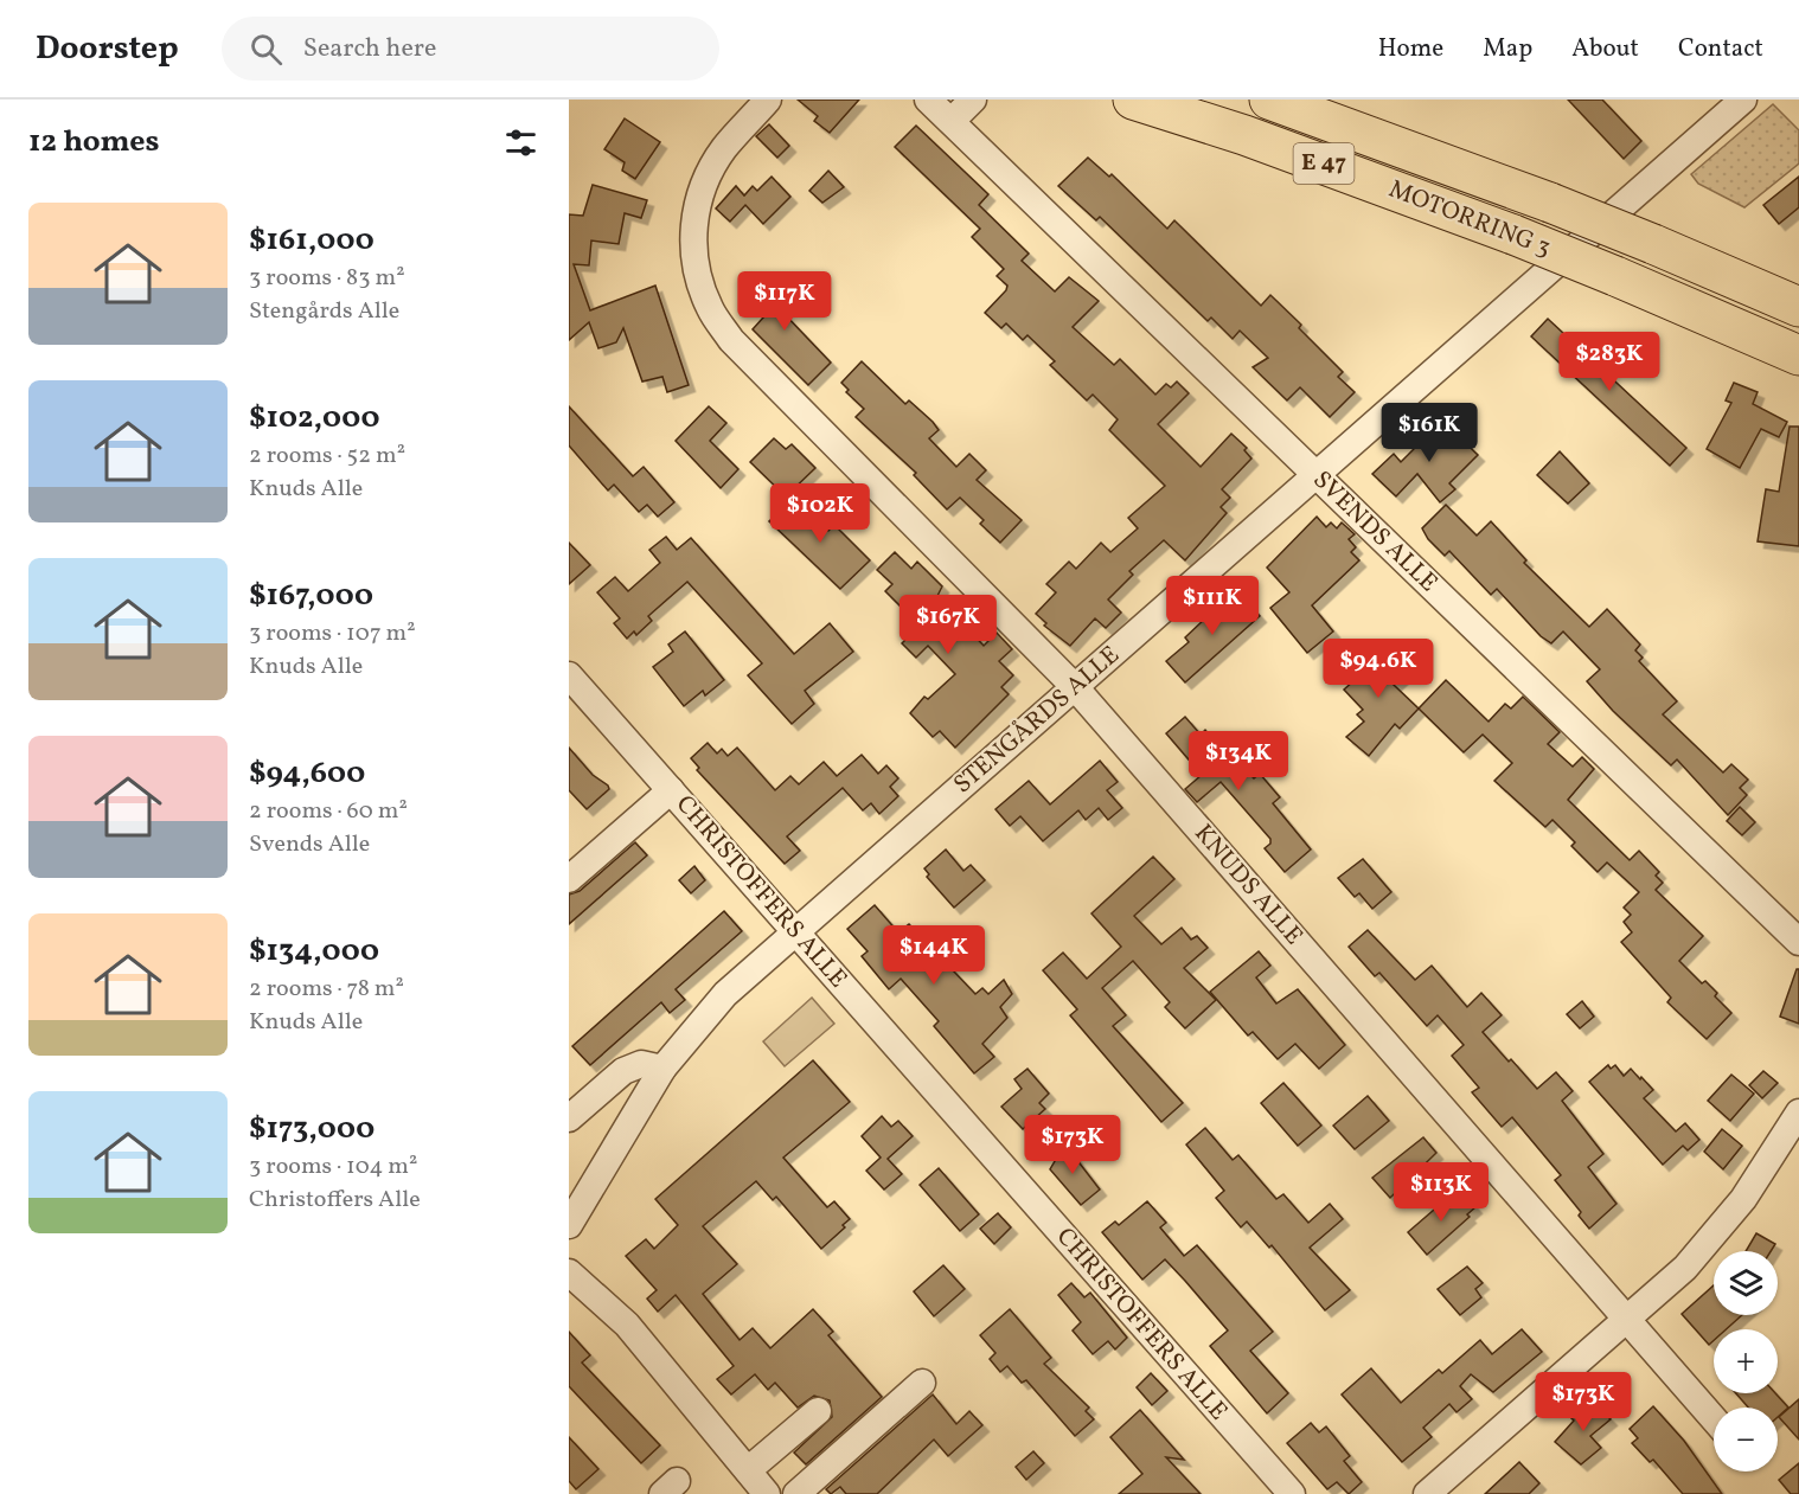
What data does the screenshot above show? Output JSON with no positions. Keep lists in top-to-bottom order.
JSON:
{
  "streets": {
    "highway": ["E 47", "MOTORRING 3"],
    "street": [
      "SVENDS ALLE",
      "STENGÅRDS ALLE",
      "KNUDS ALLE",
      "CHRISTOFFERS ALLE"
    ]
  },
  "crossings": [
    ["SVENDS ALLE", "STENGÅRDS ALLE"],
    ["STENGÅRDS ALLE", "KNUDS ALLE"],
    ["STENGÅRDS ALLE", "CHRISTOFFERS ALLE"]
  ],
  "page": {
    "header": "Doorstep",
    "search": "Search here",
    "nav": [
      "Home",
      "Map",
      "About",
      "Contact"
    ],
    "heading": "12 homes",
    "list": [
      {
        "name": "$161,000",
        "note": "3 rooms · 83 m² · Stengårds Alle"
      },
      {
        "name": "$102,000",
        "note": "2 rooms · 52 m² · Knuds Alle"
      },
      {
        "name": "$167,000",
        "note": "3 rooms · 107 m² · Knuds Alle"
      },
      {
        "name": "$94,600",
        "note": "2 rooms · 60 m² · Svends Alle"
      },
      {
        "name": "$134,000",
        "note": "2 rooms · 78 m² · Knuds Alle"
      },
      {
        "name": "$173,000",
        "note": "3 rooms · 104 m² · Christoffers Alle"
      }
    ],
    "price": [
      "$117K",
      "$283K",
      "$161K",
      "$102K",
      "$111K",
      "$167K",
      "$94.6K",
      "$134K",
      "$144K",
      "$173K",
      "$113K",
      "$173K"
    ],
    "map_buttons": ["+", "−"]
  }
}
